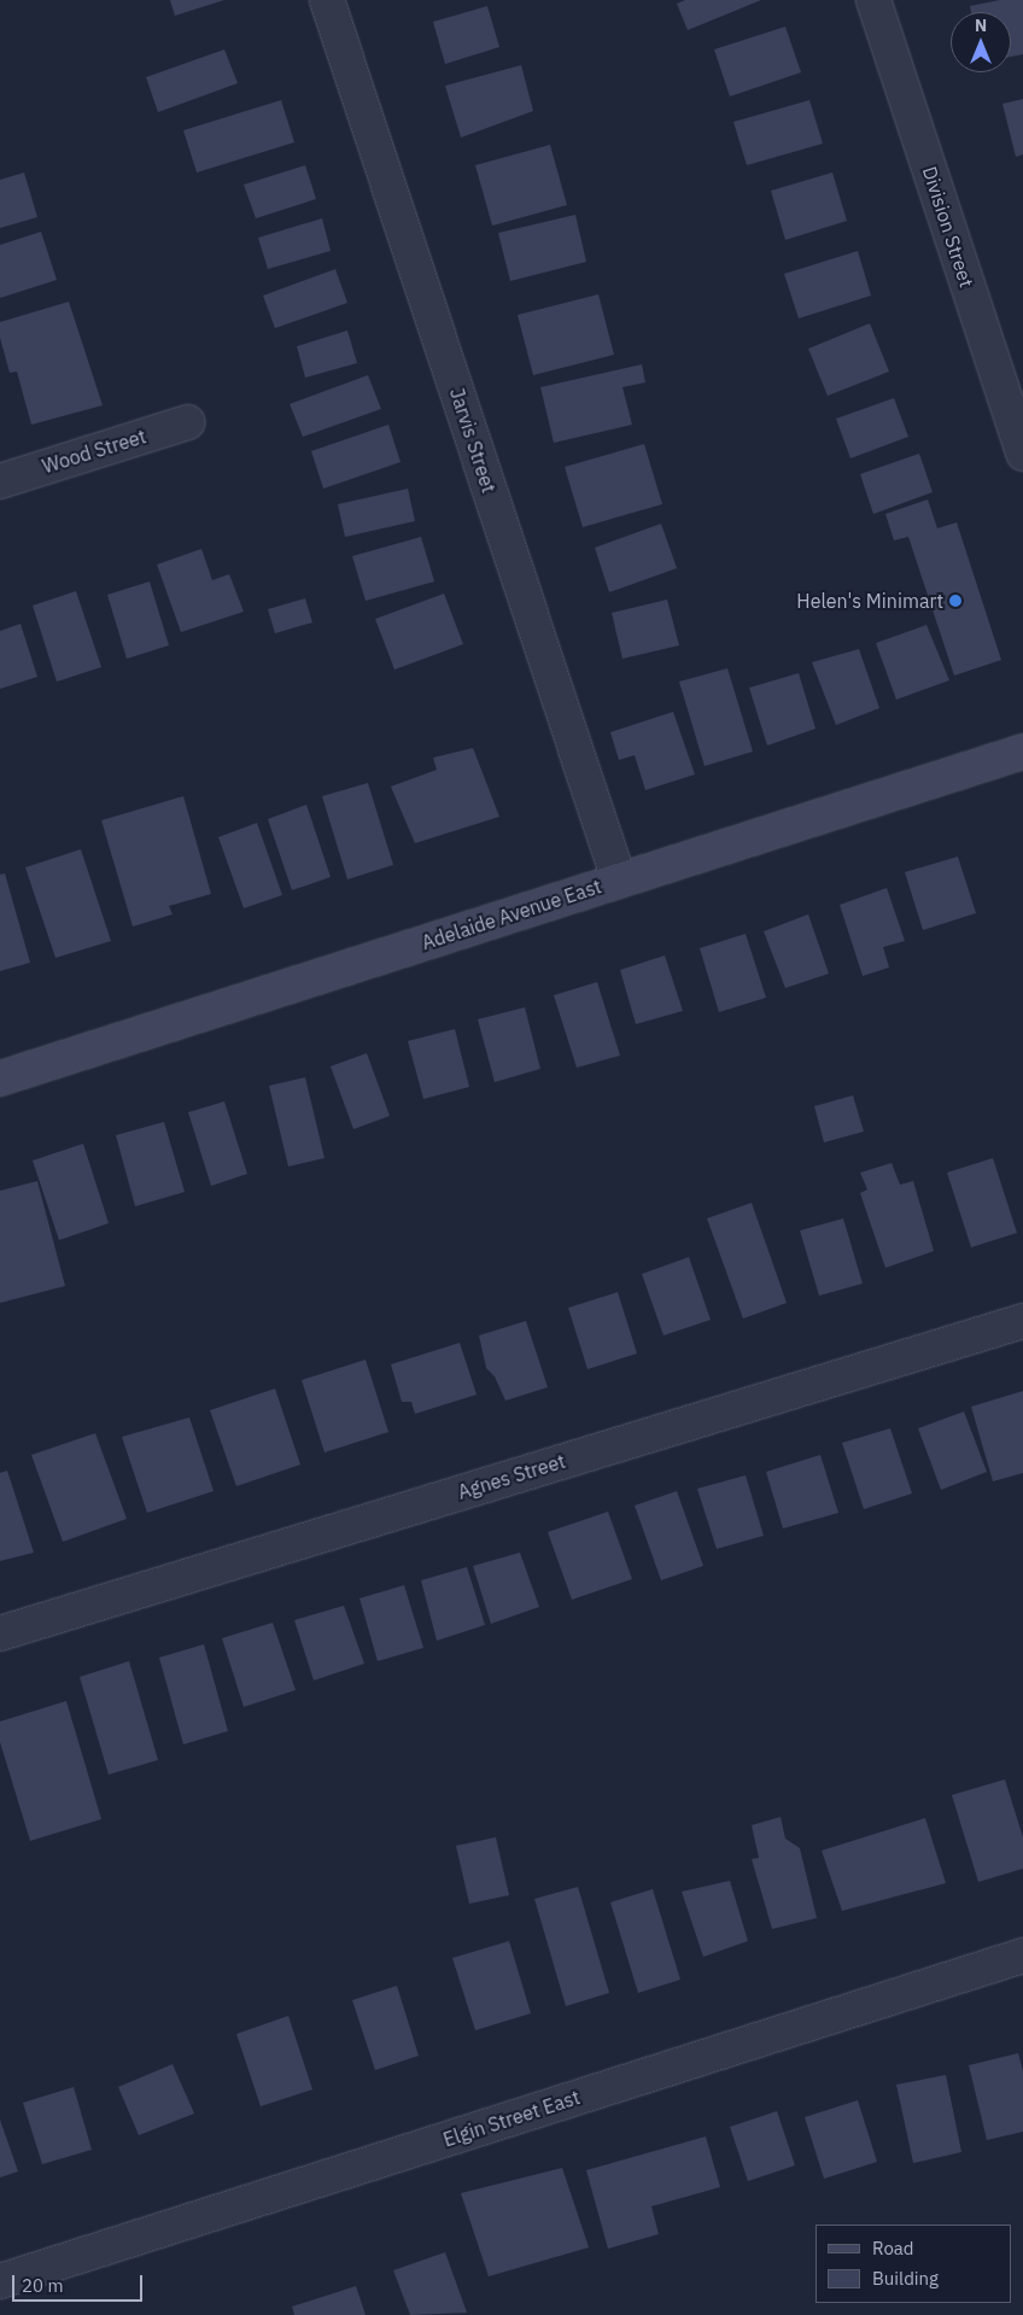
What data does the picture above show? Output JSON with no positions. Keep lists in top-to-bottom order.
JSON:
{
  "streets": {
    "main road": ["Adelaide Avenue East"],
    "street": [
      "Division Street",
      "Jarvis Street",
      "Wood Street",
      "Agnes Street",
      "Elgin Street East"
    ]
  },
  "crossings": [
    ["Jarvis Street", "Adelaide Avenue East"]
  ],
  "places": ["Helen's Minimart"],
  "legend": ["Road", "Building"],
  "scale_bar": "20 m",
  "north": "top"
}
